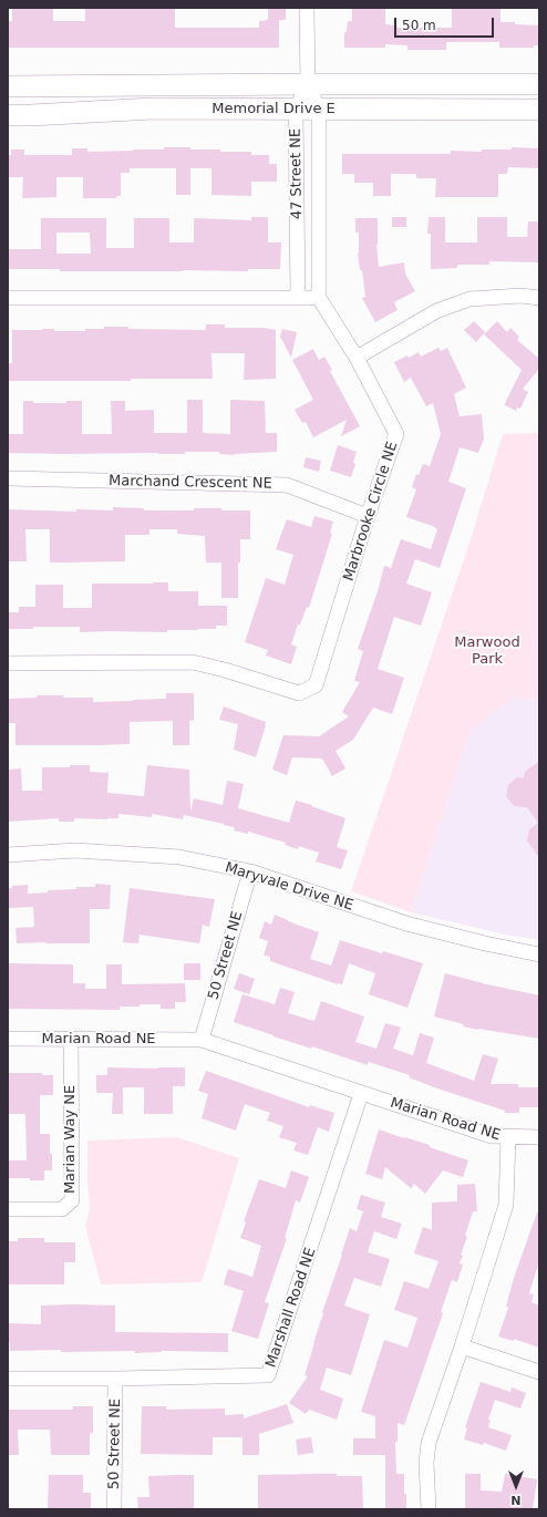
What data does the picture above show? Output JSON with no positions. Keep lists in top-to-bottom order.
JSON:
{
  "streets": {
    "main road": ["Memorial Drive E"],
    "street": [
      "47 Street NE",
      "Marchand Crescent NE",
      "Marbrooke Circle NE",
      "Maryvale Drive NE",
      "50 Street NE",
      "Marian Road NE",
      "Marian Way NE",
      "Marshall Road NE"
    ]
  },
  "crossings": [
    ["Memorial Drive E", "47 Street NE"],
    ["47 Street NE", "Marbrooke Circle NE"],
    ["Marchand Crescent NE", "Marbrooke Circle NE"],
    ["Maryvale Drive NE", "50 Street NE"],
    ["50 Street NE", "Marian Road NE"],
    ["50 Street NE", "Marshall Road NE"],
    ["Marian Road NE", "Marian Way NE"],
    ["Marian Road NE", "Marshall Road NE"]
  ],
  "parks": ["Marwood Park"],
  "scale_bar": "50 m",
  "north": "bottom"
}
